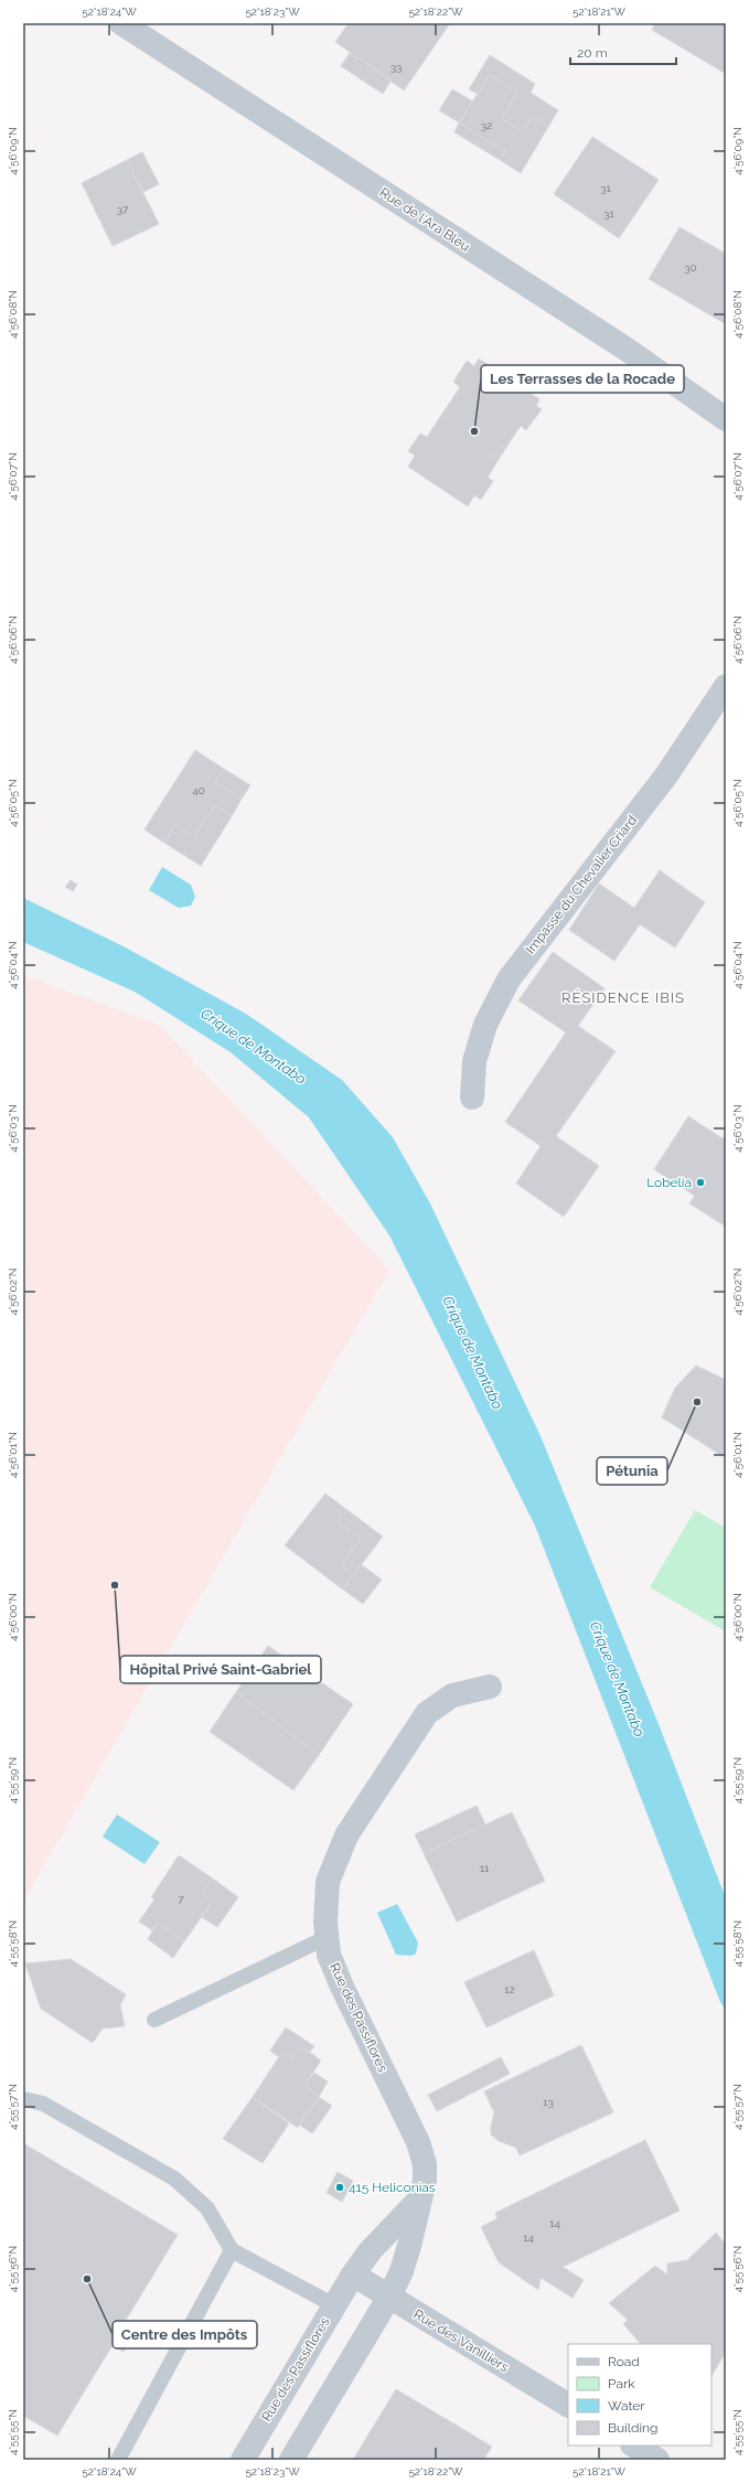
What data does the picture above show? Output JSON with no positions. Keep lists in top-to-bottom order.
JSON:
{
  "streets": {
    "street": [
      "Rue de l'Ara Bleu",
      "Impasse du Chevalier Criard",
      "Rue des Passiflores",
      "Rue des Vanilliers"
    ]
  },
  "crossings": [
    ["Rue des Passiflores", "Rue des Vanilliers"]
  ],
  "districts": ["RÉSIDENCE IBIS"],
  "water": ["Crique de Montabo"],
  "places": [
    "Les Terrasses de la Rocade",
    "Lobelia",
    "Pétunia",
    "Hôpital Privé Saint-Gabriel",
    "415 Heliconias",
    "Centre des Impôts"
  ],
  "house_numbers": [
    "33",
    "32",
    "31",
    "37",
    "31",
    "30",
    "40",
    "11",
    "7",
    "12",
    "13",
    "14",
    "14"
  ],
  "legend": [
    "Road",
    "Park",
    "Water",
    "Building"
  ],
  "scale_bar": "20 m",
  "coordinates": [
    "52°18'24\"W",
    "52°18'23\"W",
    "52°18'22\"W",
    "52°18'21\"W",
    "4°56'09\"N",
    "4°56'08\"N",
    "4°56'07\"N",
    "4°56'06\"N",
    "4°56'05\"N",
    "4°56'04\"N",
    "4°56'03\"N",
    "4°56'02\"N",
    "4°56'01\"N",
    "4°56'00\"N",
    "4°55'59\"N",
    "4°55'58\"N",
    "4°55'57\"N",
    "4°55'56\"N",
    "4°55'55\"N"
  ]
}
